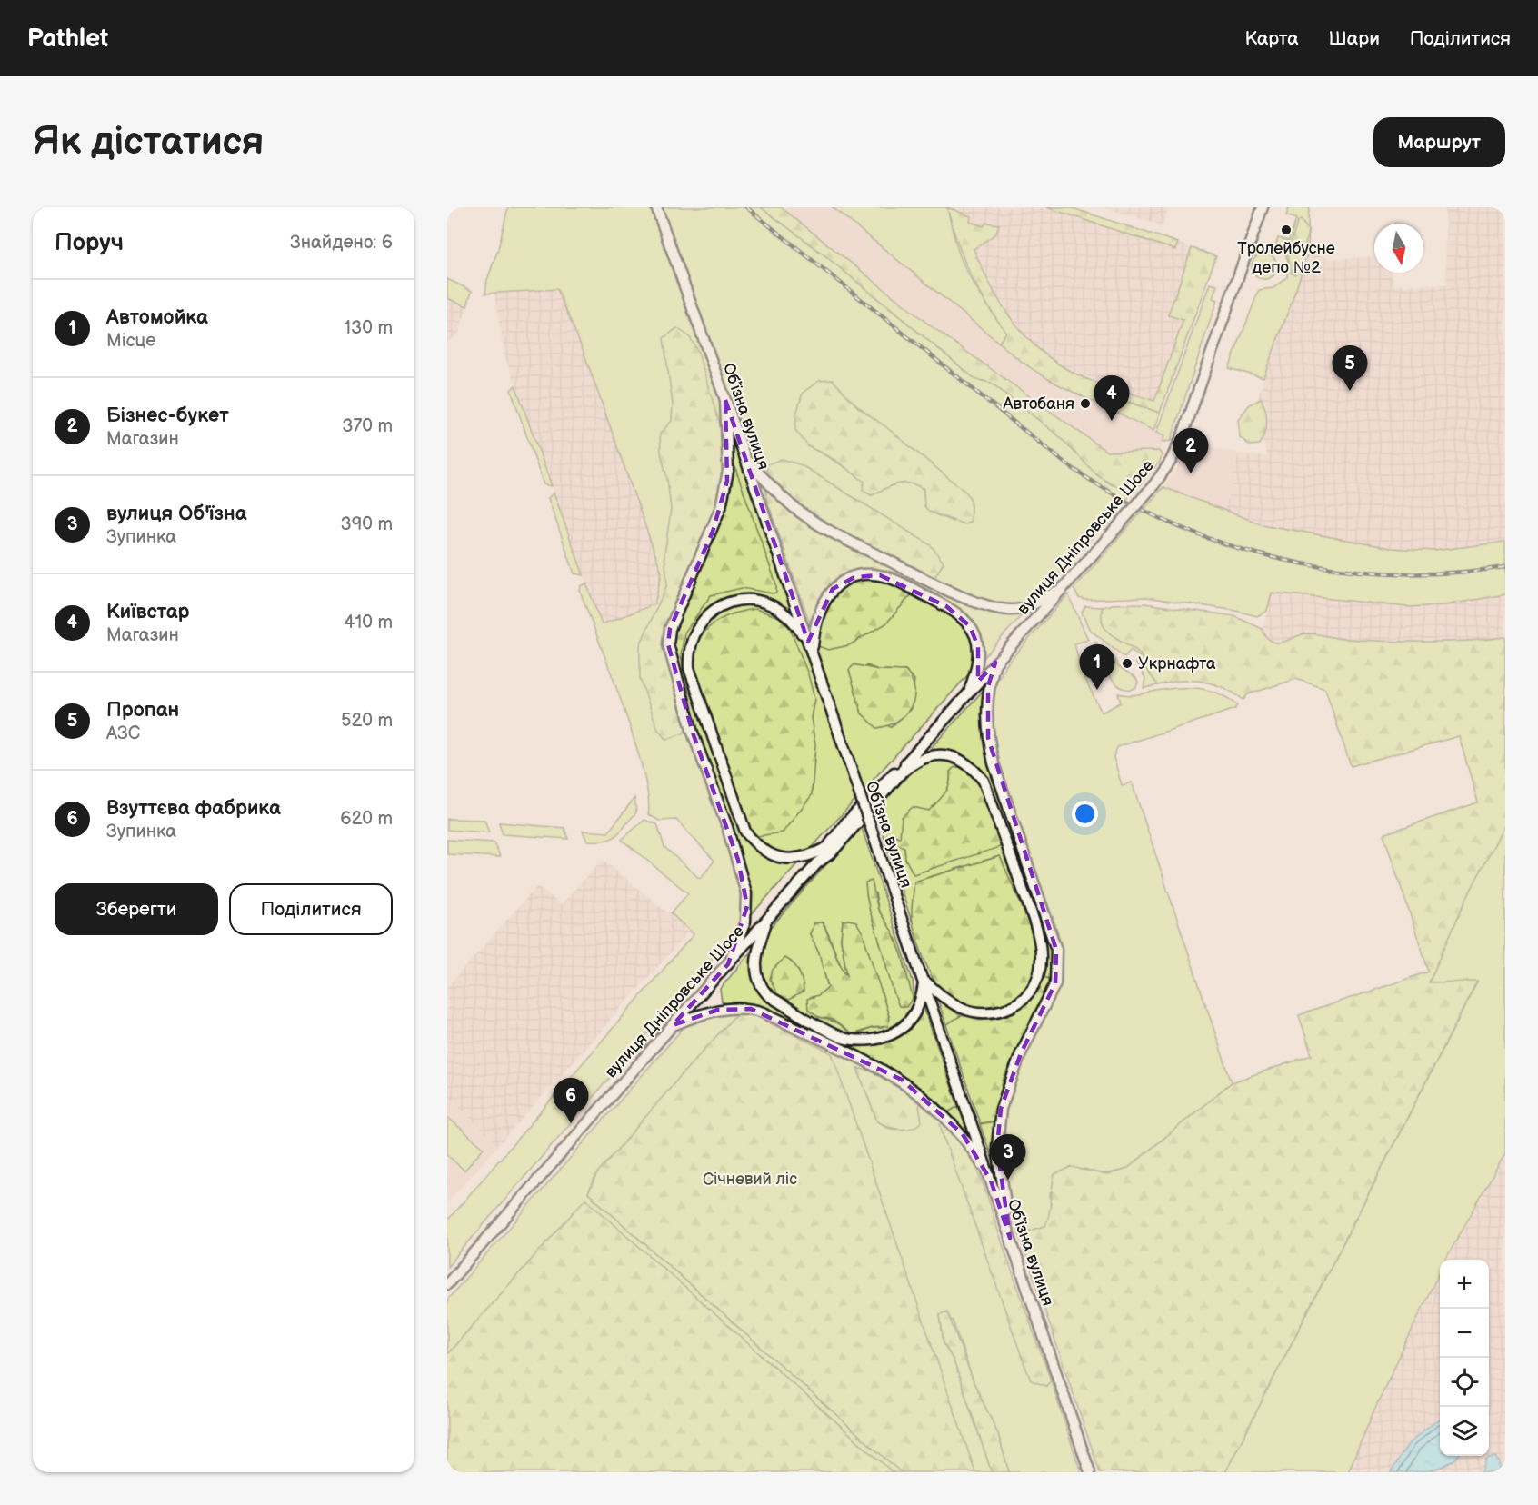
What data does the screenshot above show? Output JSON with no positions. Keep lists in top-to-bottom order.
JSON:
{
  "streets": {
    "main road": ["Обʼїзна вулиця", "вулиця Дніпровське Шосе"]
  },
  "parks": ["Січневий ліс"],
  "places": ["Тролейбусне депо №2", "Автобаня", "Укрнафта"],
  "north": "bottom",
  "page": {
    "header": "Pathlet",
    "nav": ["Карта", "Шари", "Поділитися"],
    "buttons": [
      "Маршрут",
      ["Зберегти", "Поділитися"]
    ],
    "title": "Як дістатися",
    "heading": ["Поруч", "Знайдено: 6"],
    "list": [
      {
        "mark": "1",
        "name": "Автомойка",
        "note": "Місце",
        "value": "130 m"
      },
      {
        "mark": "2",
        "name": "Бізнес-букет",
        "note": "Магазин",
        "value": "370 m"
      },
      {
        "mark": "3",
        "name": "вулиця Об'їзна",
        "note": "Зупинка",
        "value": "390 m"
      },
      {
        "mark": "4",
        "name": "Київстар",
        "note": "Магазин",
        "value": "410 m"
      },
      {
        "mark": "5",
        "name": "Пропан",
        "note": "АЗС",
        "value": "520 m"
      },
      {
        "mark": "6",
        "name": "Взуттєва фабрика",
        "note": "Зупинка",
        "value": "620 m"
      }
    ],
    "pins": [
      "5",
      "4",
      "2",
      "1",
      "6",
      "3"
    ],
    "map_buttons": ["+", "−"]
  }
}
